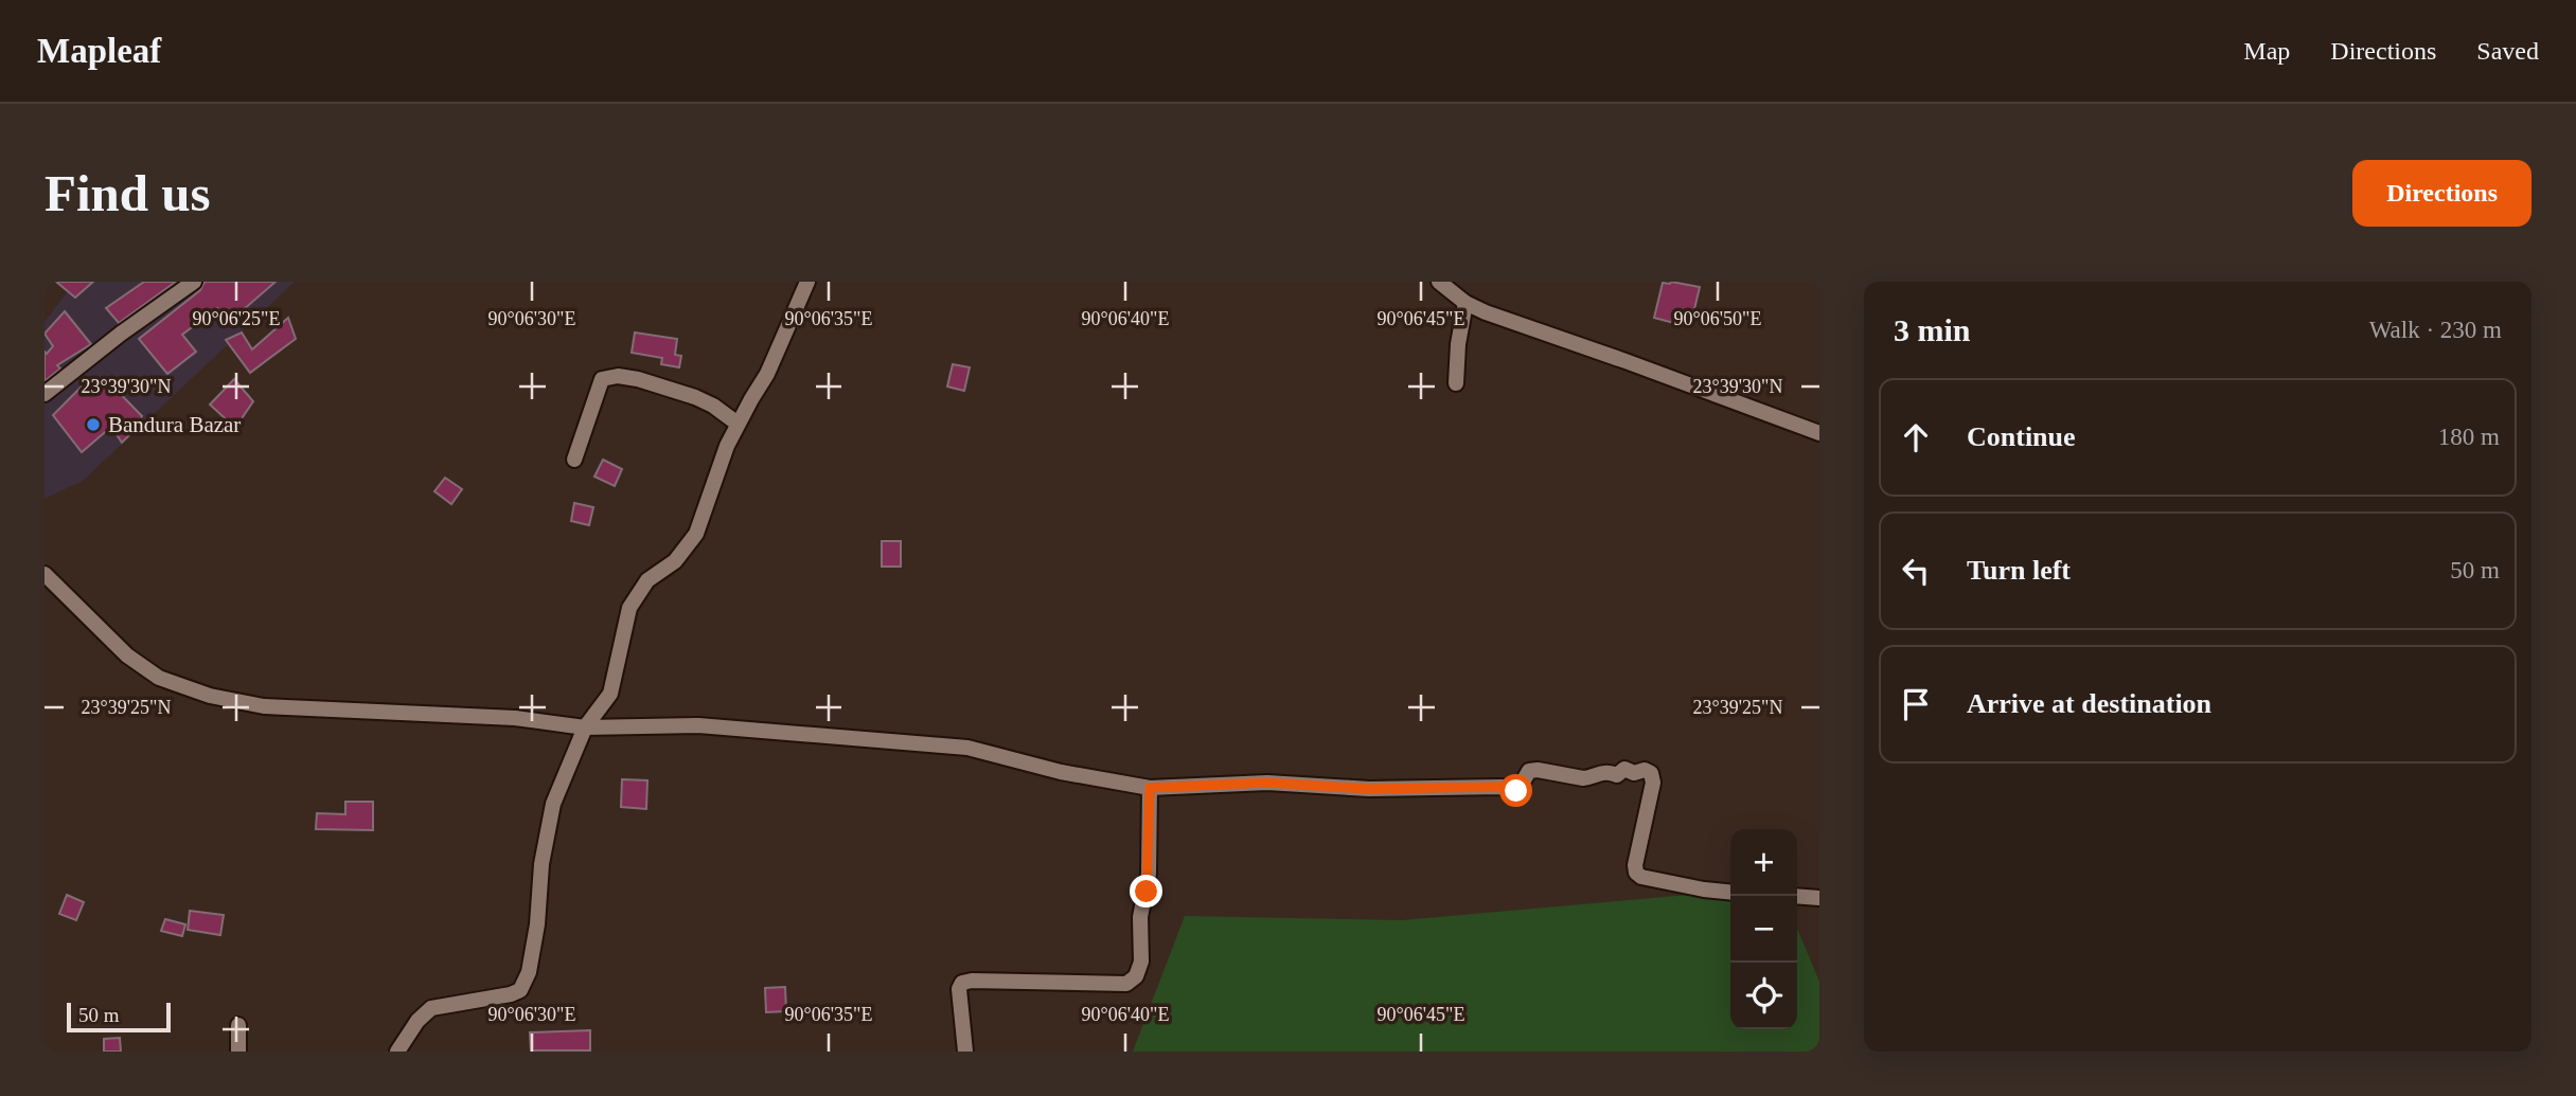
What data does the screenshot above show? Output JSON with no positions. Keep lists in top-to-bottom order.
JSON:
{
  "places": ["Bandura Bazar"],
  "scale_bar": "50 m",
  "page": {
    "header": "Mapleaf",
    "nav": ["Map", "Directions", "Saved"],
    "buttons": "Directions",
    "title": "Find us",
    "heading": ["3 min", "Walk · 230 m"],
    "list": [
      ["Continue", "180 m"],
      ["Turn left", "50 m"],
      "Arrive at destination"
    ],
    "map_buttons": ["+", "−"],
    "scale": "50 m"
  },
  "coordinates": [
    "90°06'25\"E",
    "90°06'30\"E",
    "90°06'35\"E",
    "90°06'40\"E",
    "90°06'45\"E",
    "90°06'50\"E",
    "23°39'30\"N",
    "23°39'25\"N"
  ]
}
